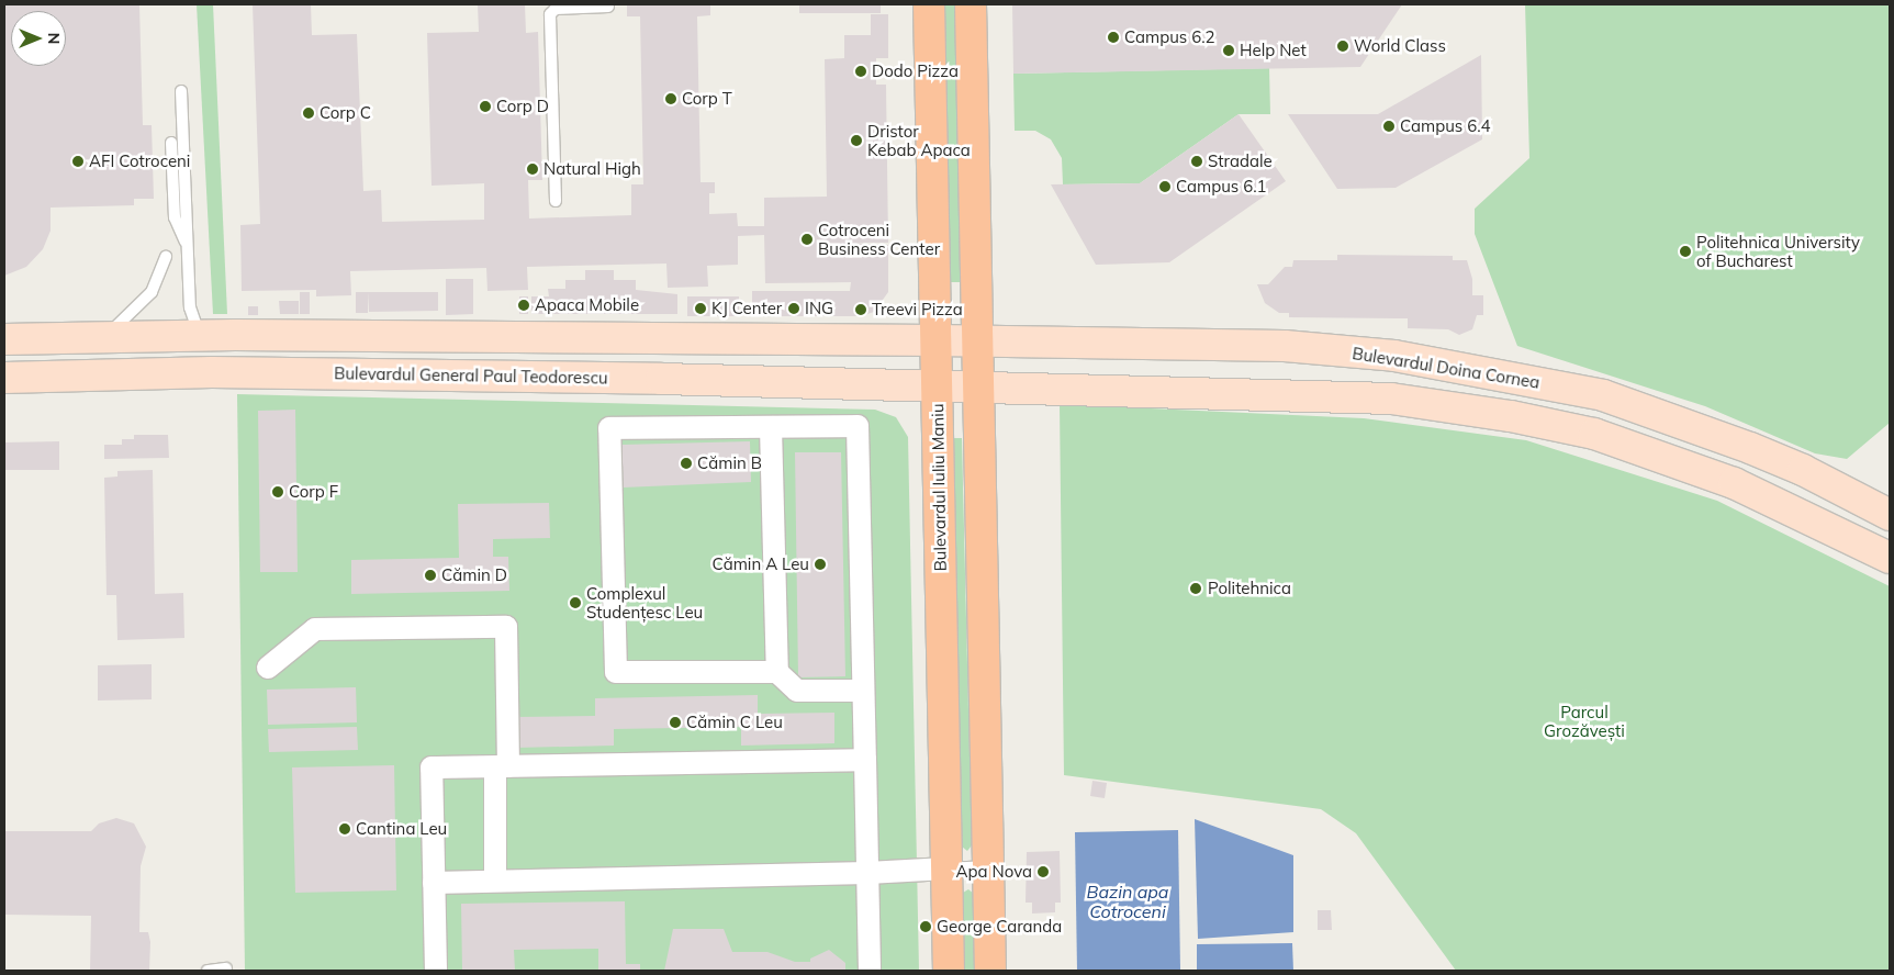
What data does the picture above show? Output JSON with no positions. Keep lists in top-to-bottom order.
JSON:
{
  "streets": {
    "main road": ["Bulevardul Doina Cornea", "Bulevardul General Paul Teodorescu", "Bulevardul Iuliu Maniu"]
  },
  "crossings": [
    ["Bulevardul Doina Cornea", "Bulevardul Iuliu Maniu"],
    ["Bulevardul General Paul Teodorescu", "Bulevardul Iuliu Maniu"]
  ],
  "water": ["Bazin apa Cotroceni"],
  "parks": ["Parcul Grozăvești"],
  "places": [
    "Campus 6.2",
    "World Class",
    "Help Net",
    "Dodo Pizza",
    "Corp T",
    "Corp D",
    "Corp C",
    "Campus 6.4",
    "Dristor Kebab Apaca",
    "AFI Cotroceni",
    "Stradale",
    "Natural High",
    "Campus 6.1",
    "Cotroceni Business Center",
    "Politehnica University of Bucharest",
    "Apaca Mobile",
    "KJ Center",
    "ING",
    "Treevi Pizza",
    "Cămin B",
    "Corp F",
    "Cămin A Leu",
    "Cămin D",
    "Politehnica",
    "Complexul Studențesc Leu",
    "Cămin C Leu",
    "Cantina Leu",
    "Apa Nova",
    "George Caranda"
  ],
  "north": "right"
}
